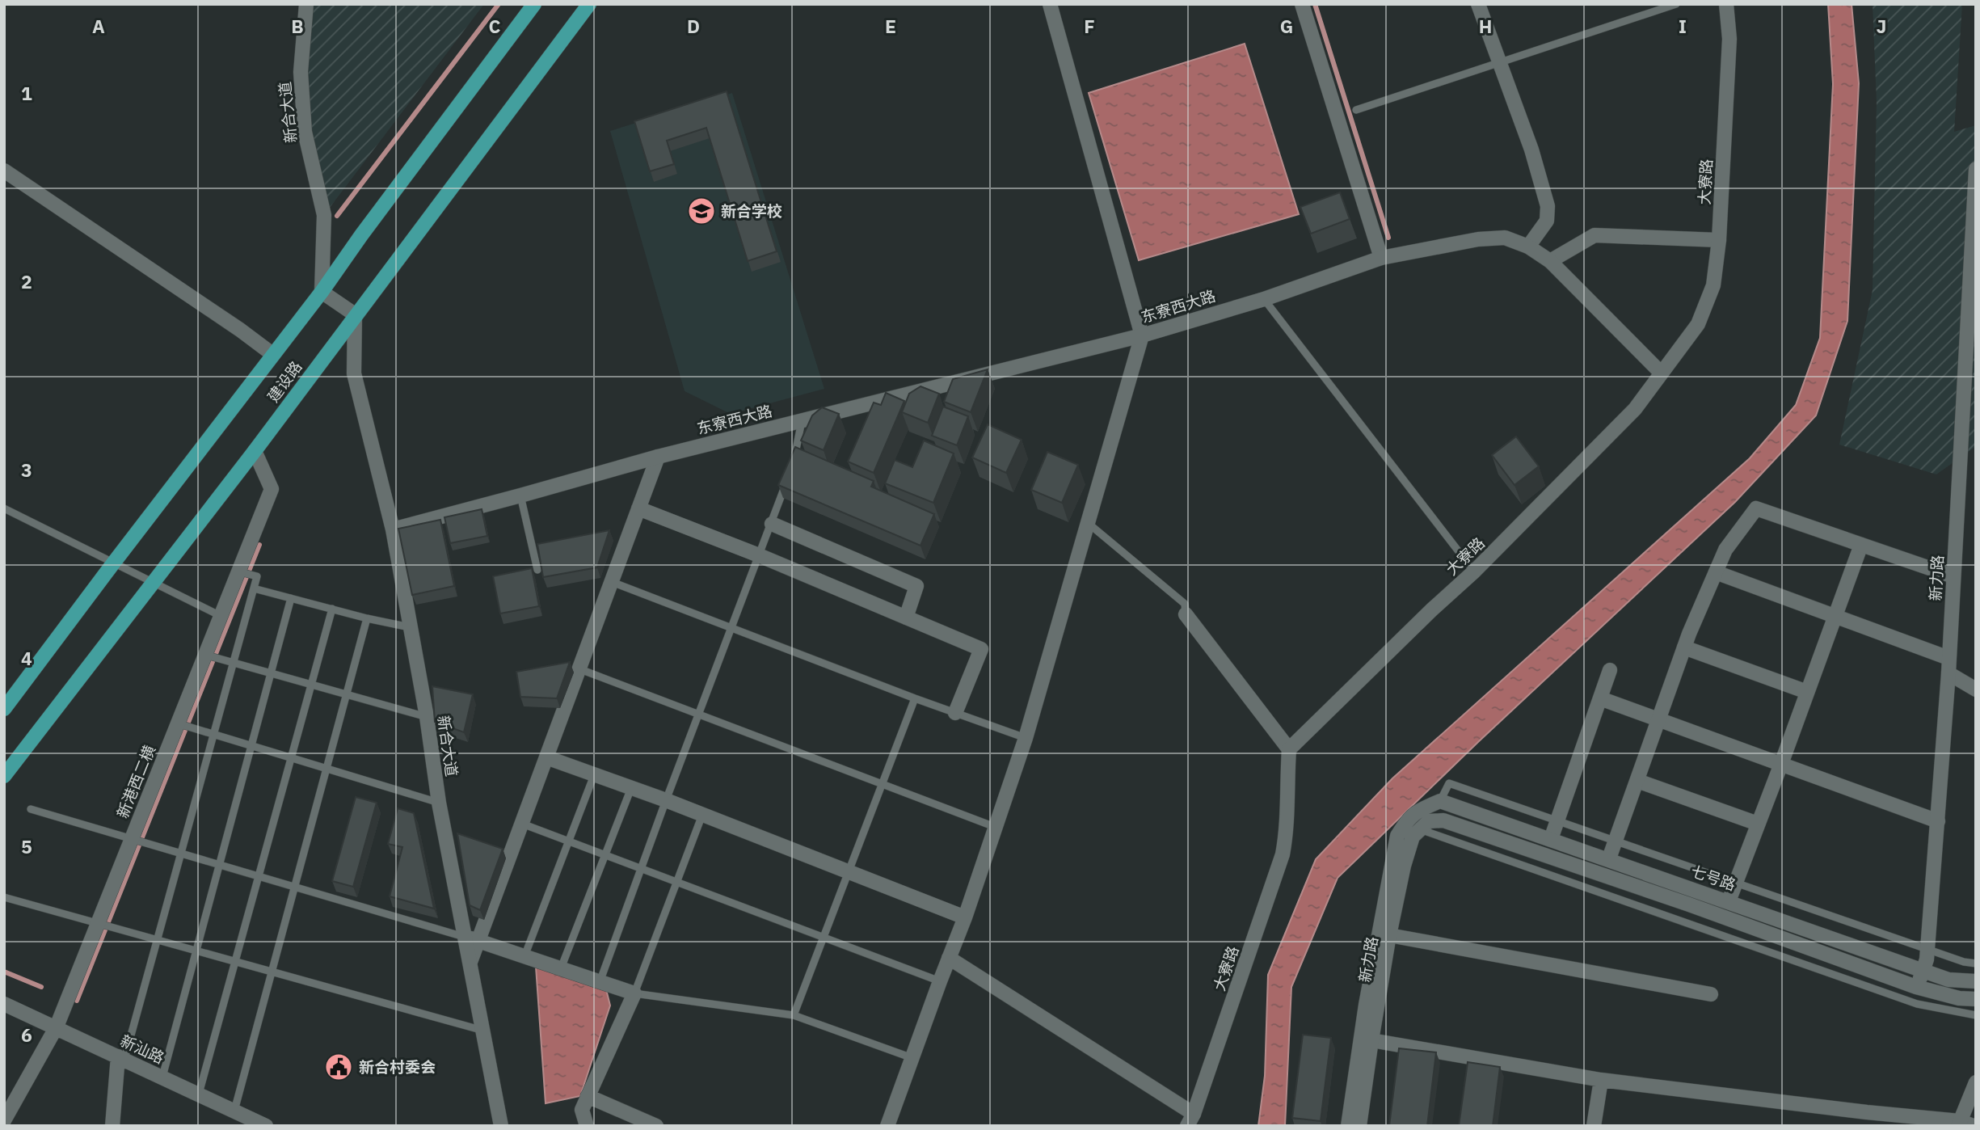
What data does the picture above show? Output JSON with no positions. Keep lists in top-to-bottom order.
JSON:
{
  "streets": {
    "main road": ["建设路"],
    "street": [
      "新合大道",
      "大寮路",
      "东寮西大路",
      "新力路",
      "新港西二横",
      "七号路",
      "新汕路"
    ]
  },
  "crossings": [
    ["新合大道", "东寮西大路"],
    ["新合大道", "建设路"],
    ["大寮路", "东寮西大路"],
    ["建设路", "新港西二横"],
    ["新力路", "七号路"],
    ["新港西二横", "新汕路"]
  ],
  "places": {
    "school or university": ["新合学校"],
    "public building": ["新合村委会"]
  },
  "grid": {
    "columns": [
      "A",
      "B",
      "C",
      "D",
      "E",
      "F",
      "G",
      "H",
      "I",
      "J"
    ],
    "rows": [
      "1",
      "2",
      "3",
      "4",
      "5",
      "6"
    ]
  }
}
